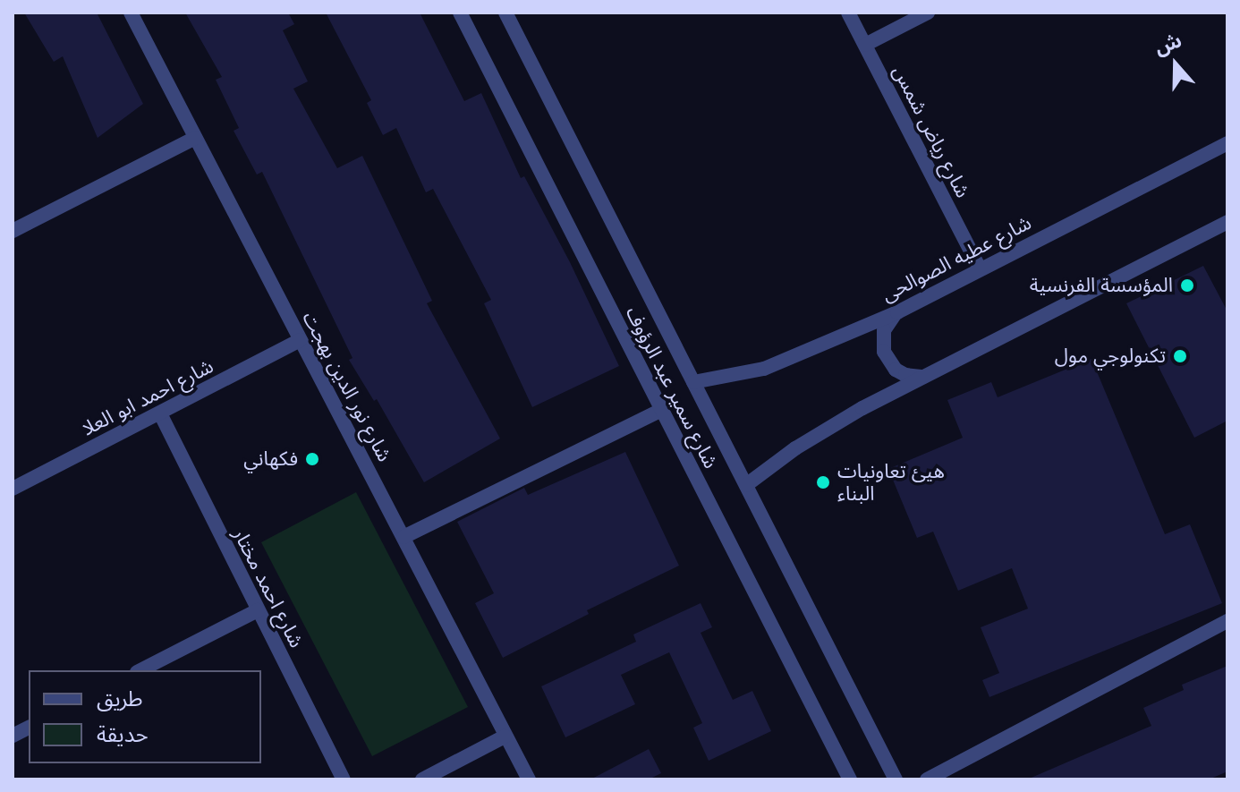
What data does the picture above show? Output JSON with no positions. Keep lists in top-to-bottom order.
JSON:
{
  "streets": {
    "street": [
      "شارع رياض شمس",
      "شارع عطيه الصوالحى",
      "شارع نور الدين بهجت",
      "شارع سمير عبد الرؤوف",
      "شارع احمد ابو العلا",
      "شارع احمد مختار"
    ]
  },
  "crossings": [
    ["شارع رياض شمس", "شارع عطيه الصوالحى"],
    ["شارع عطيه الصوالحى", "شارع سمير عبد الرؤوف"],
    ["شارع نور الدين بهجت", "شارع احمد ابو العلا"],
    ["شارع احمد ابو العلا", "شارع احمد مختار"]
  ],
  "places": [
    "المؤسسة الفرنسية",
    "تكنولوجي مول",
    "فكهاني",
    "هيئ تعاونيات البناء"
  ],
  "legend": ["طريق", "حديقة"],
  "north": "top"
}
